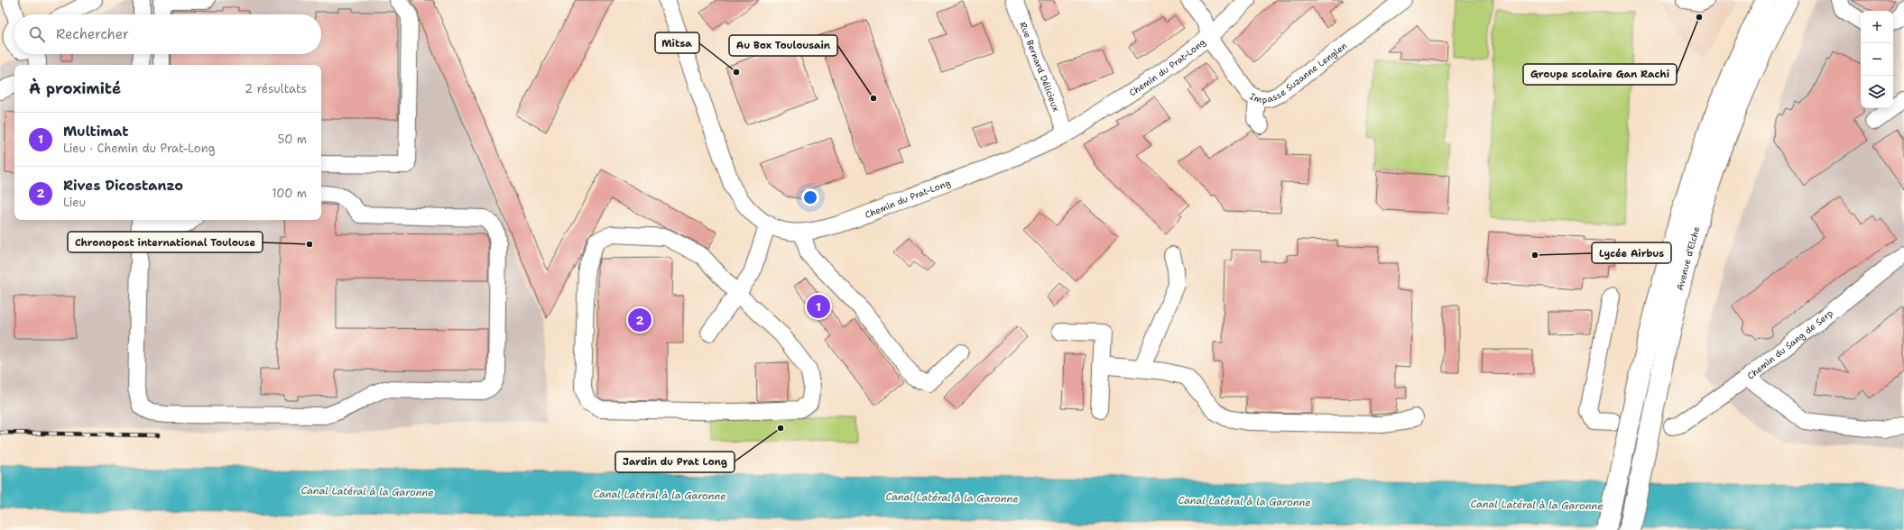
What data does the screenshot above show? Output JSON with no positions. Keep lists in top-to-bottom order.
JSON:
{
  "streets": {
    "highway": ["Avenue d'Elche"],
    "street": [
      "Rue Bernard Délicieux",
      "Chemin du Prat-Long",
      "Impasse Suzanne Lenglen",
      "Chemin du Sang de Serp"
    ]
  },
  "crossings": [
    ["Rue Bernard Délicieux", "Chemin du Prat-Long"],
    ["Chemin du Prat-Long", "Impasse Suzanne Lenglen"]
  ],
  "water": ["Canal Latéral à la Garonne"],
  "places": [
    "Groupe scolaire Gan Rachi",
    "Mitsa",
    "Au Box Toulousain",
    "Chronopost international Toulouse",
    "Lycée Airbus",
    "Jardin du Prat Long"
  ],
  "page": {
    "map_buttons": ["+", "−"],
    "search": "Rechercher",
    "heading": ["À proximité", "2 résultats"],
    "list": [
      {
        "mark": "1",
        "name": "Multimat",
        "note": "Lieu · Chemin du Prat-Long",
        "value": "50 m"
      },
      {
        "mark": "2",
        "name": "Rives Dicostanzo",
        "note": "Lieu",
        "value": "100 m"
      }
    ],
    "pins": ["1", "2"]
  }
}
